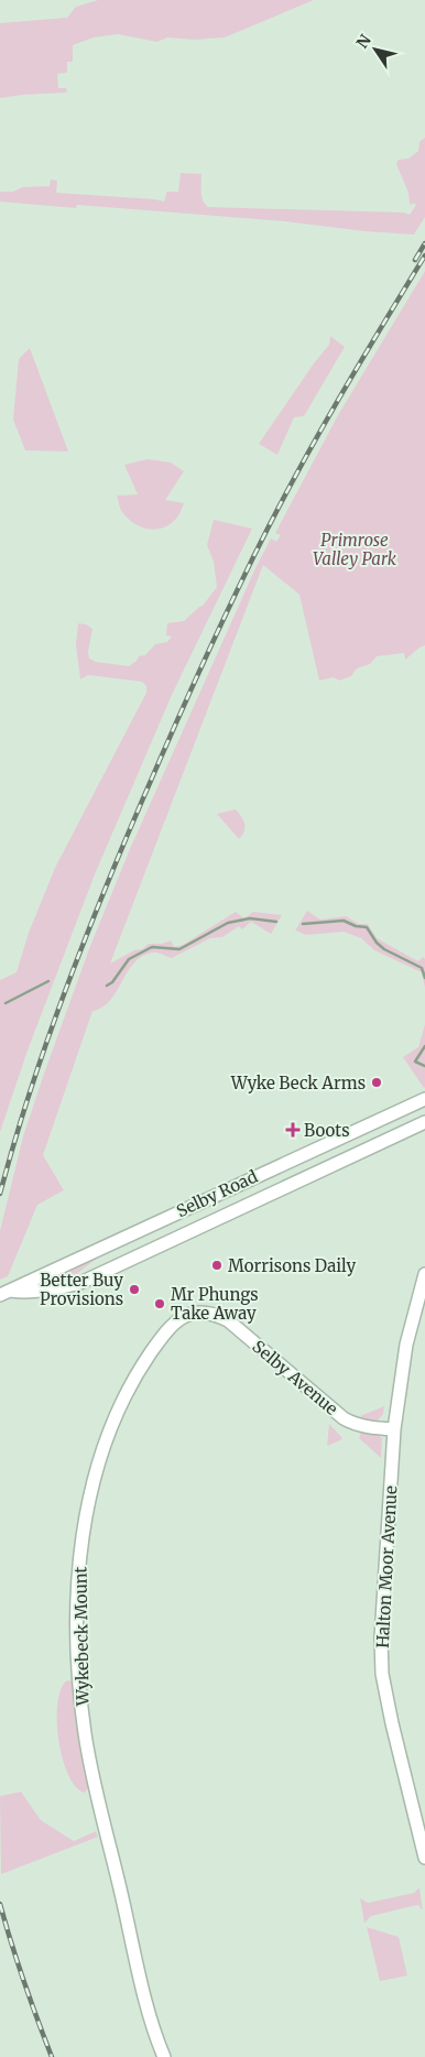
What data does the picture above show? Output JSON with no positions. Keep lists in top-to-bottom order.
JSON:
{
  "streets": {
    "street": [
      "Selby Road",
      "Selby Avenue",
      "Halton Moor Avenue",
      "Wykebeck Mount"
    ]
  },
  "crossings": [
    ["Selby Avenue", "Halton Moor Avenue"],
    ["Selby Avenue", "Wykebeck Mount"]
  ],
  "parks": ["Primrose Valley Park"],
  "places": {
    "other": [
      "Wyke Beck Arms",
      "Morrisons Daily",
      "Better Buy Provisions",
      "Mr Phungs Take Away"
    ],
    "health": ["Boots"]
  },
  "north": "top left"
}
